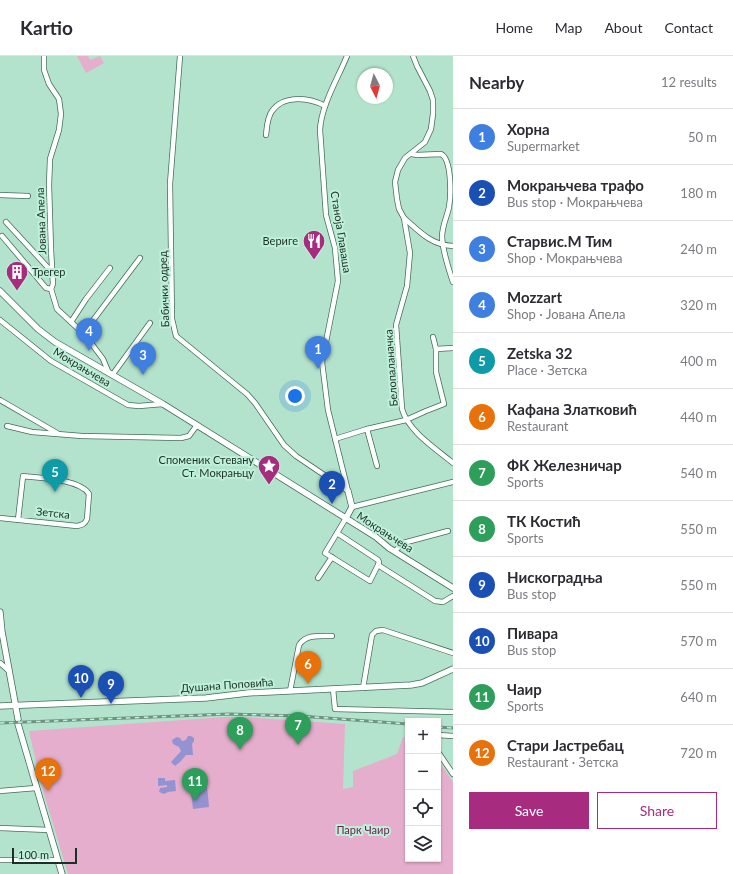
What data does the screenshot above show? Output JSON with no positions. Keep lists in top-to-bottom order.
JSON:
{
  "streets": {
    "street": [
      "Јована Апела",
      "Станоја Главаша",
      "Бабички одред",
      "Мокрањчева",
      "Белопаланачка",
      "Зетска",
      "Душана Поповића"
    ]
  },
  "crossings": [
    ["Јована Апела", "Мокрањчева"],
    ["Станоја Главаша", "Бабички одред"]
  ],
  "parks": ["Парк Чаир"],
  "places": {
    "restaurant": ["Вериге"],
    "building": ["Трегер"],
    "place": ["Споменик Стевану Ст. Мокрањцу"]
  },
  "scale_bar": "100 m",
  "north": "bottom",
  "page": {
    "header": "Kartio",
    "nav": [
      "Home",
      "Map",
      "About",
      "Contact"
    ],
    "heading": ["Nearby", "12 results"],
    "list": [
      {
        "mark": "1",
        "name": "Хорна",
        "note": "Supermarket",
        "value": "50 m"
      },
      {
        "mark": "2",
        "name": "Мокрањчева трафо",
        "note": "Bus stop · Мокрањчева",
        "value": "180 m"
      },
      {
        "mark": "3",
        "name": "Старвис.М Тим",
        "note": "Shop · Мокрањчева",
        "value": "240 m"
      },
      {
        "mark": "4",
        "name": "Mozzart",
        "note": "Shop · Јована Апела",
        "value": "320 m"
      },
      {
        "mark": "5",
        "name": "Zetska 32",
        "note": "Place · Зетска",
        "value": "400 m"
      },
      {
        "mark": "6",
        "name": "Кафана Златковић",
        "note": "Restaurant",
        "value": "440 m"
      },
      {
        "mark": "7",
        "name": "ФК Железничар",
        "note": "Sports",
        "value": "540 m"
      },
      {
        "mark": "8",
        "name": "ТК Костић",
        "note": "Sports",
        "value": "550 m"
      },
      {
        "mark": "9",
        "name": "Нискоградња",
        "note": "Bus stop",
        "value": "550 m"
      },
      {
        "mark": "10",
        "name": "Пивара",
        "note": "Bus stop",
        "value": "570 m"
      },
      {
        "mark": "11",
        "name": "Чаир",
        "note": "Sports",
        "value": "640 m"
      },
      {
        "mark": "12",
        "name": "Стари Јастребац",
        "note": "Restaurant · Зетска",
        "value": "720 m"
      }
    ],
    "pins": [
      "4",
      "1",
      "3",
      "5",
      "2",
      "6",
      "10",
      "9",
      "7",
      "8",
      "12",
      "11"
    ],
    "map_buttons": ["+", "−"],
    "buttons": ["Save", "Share"],
    "scale": "100 m"
  }
}
